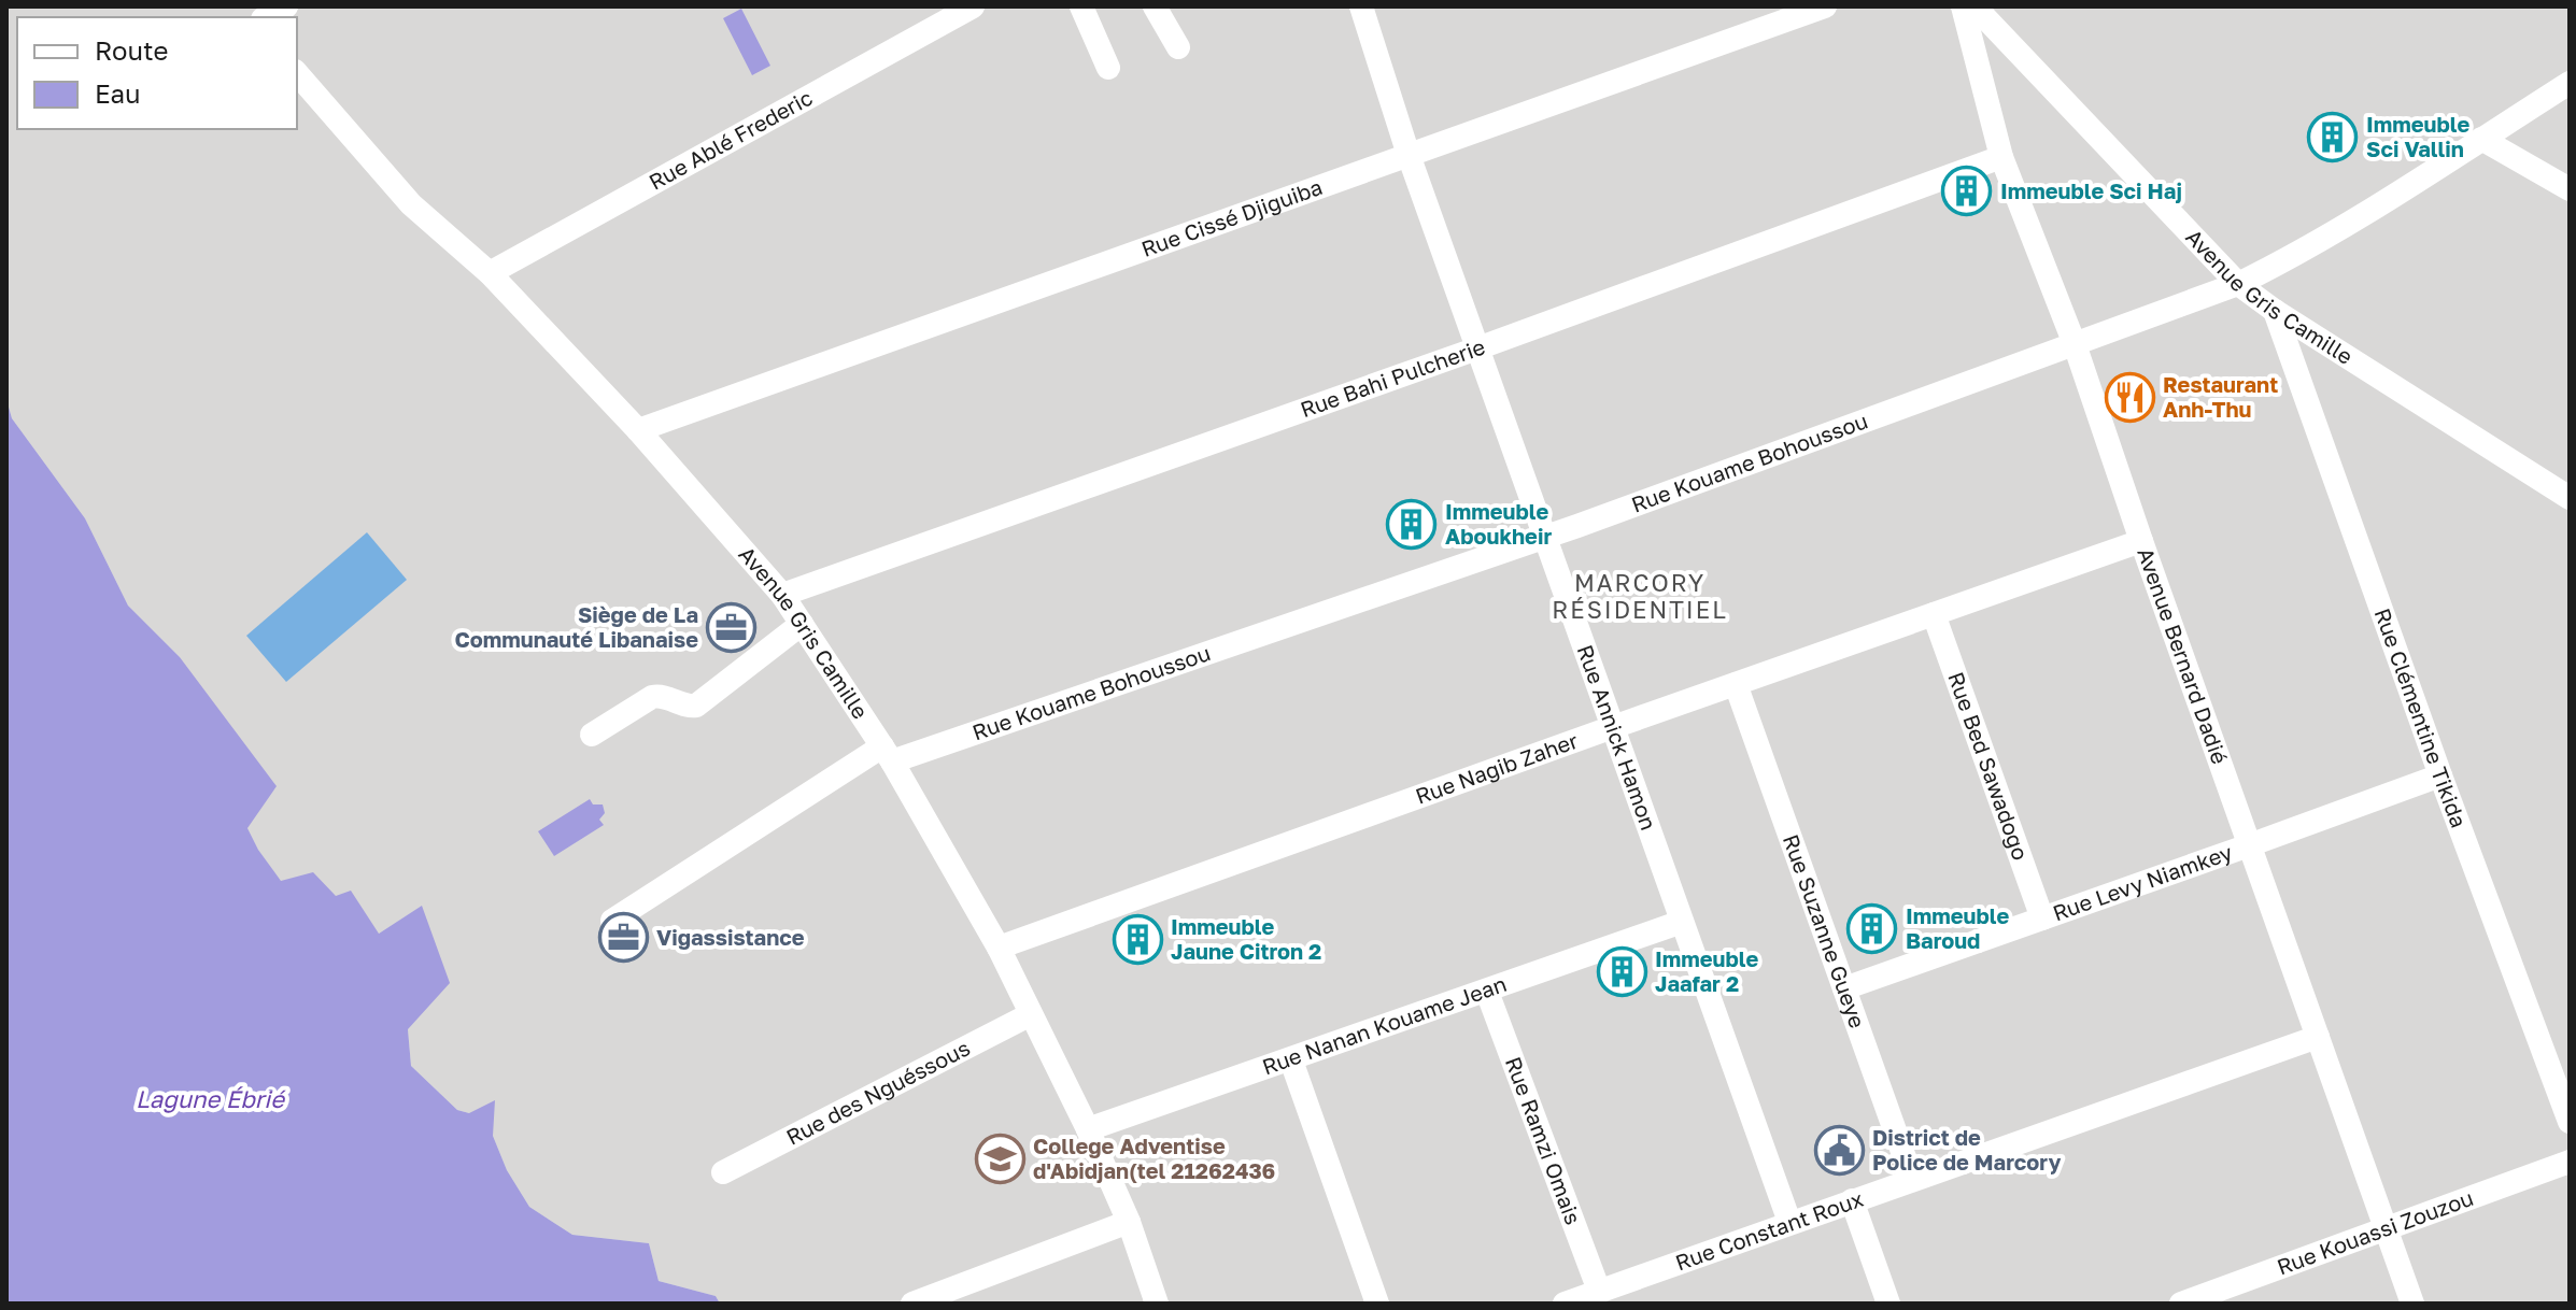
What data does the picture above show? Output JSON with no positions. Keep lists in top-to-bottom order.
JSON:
{
  "streets": {
    "street": [
      "Rue Ablé Frederic",
      "Rue Cissé Djiguiba",
      "Avenue Gris Camille",
      "Rue Bahi Pulcherie",
      "Rue Kouame Bohoussou",
      "Avenue Bernard Dadié",
      "Rue Clémentine Tikida",
      "Rue Annick Hamon",
      "Rue Bed Sawadogo",
      "Rue Nagib Zaher",
      "Rue Levy Niamkey",
      "Rue Suzanne Gueye",
      "Rue Nanan Kouame Jean",
      "Rue des Nguéssous",
      "Rue Ramzi Omais",
      "Rue Constant Roux",
      "Rue Kouassi Zouzou"
    ]
  },
  "crossings": [
    ["Rue Ablé Frederic", "Avenue Gris Camille"],
    ["Rue Cissé Djiguiba", "Avenue Gris Camille"],
    ["Rue Cissé Djiguiba", "Rue Annick Hamon"],
    ["Avenue Gris Camille", "Rue Bahi Pulcherie"],
    ["Avenue Gris Camille", "Rue Kouame Bohoussou"],
    ["Avenue Gris Camille", "Rue Clémentine Tikida"],
    ["Avenue Gris Camille", "Rue Nagib Zaher"],
    ["Avenue Gris Camille", "Rue Nanan Kouame Jean"],
    ["Avenue Gris Camille", "Rue des Nguéssous"],
    ["Rue Bahi Pulcherie", "Avenue Bernard Dadié"],
    ["Rue Bahi Pulcherie", "Rue Annick Hamon"],
    ["Rue Kouame Bohoussou", "Avenue Bernard Dadié"],
    ["Rue Kouame Bohoussou", "Rue Annick Hamon"],
    ["Avenue Bernard Dadié", "Rue Nagib Zaher"],
    ["Avenue Bernard Dadié", "Rue Levy Niamkey"],
    ["Avenue Bernard Dadié", "Rue Constant Roux"],
    ["Avenue Bernard Dadié", "Rue Kouassi Zouzou"],
    ["Rue Clémentine Tikida", "Rue Levy Niamkey"],
    ["Rue Annick Hamon", "Rue Nagib Zaher"],
    ["Rue Annick Hamon", "Rue Nanan Kouame Jean"],
    ["Rue Annick Hamon", "Rue Constant Roux"],
    ["Rue Bed Sawadogo", "Rue Nagib Zaher"],
    ["Rue Bed Sawadogo", "Rue Levy Niamkey"],
    ["Rue Nagib Zaher", "Rue Suzanne Gueye"],
    ["Rue Levy Niamkey", "Rue Suzanne Gueye"],
    ["Rue Suzanne Gueye", "Rue Constant Roux"],
    ["Rue Nanan Kouame Jean", "Rue Ramzi Omais"],
    ["Rue Ramzi Omais", "Rue Constant Roux"]
  ],
  "districts": ["MARCORY RÉSIDENTIEL"],
  "water": ["Lagune Ébrié"],
  "places": {
    "building": [
      "Immeuble Sci Vallin",
      "Immeuble Sci Haj",
      "Immeuble Aboukheir",
      "Immeuble Baroud",
      "Immeuble Jaune Citron 2",
      "Immeuble Jaafar 2"
    ],
    "restaurant": ["Restaurant Anh-Thu"],
    "office": ["Siège de La Communauté Libanaise", "Vigassistance"],
    "public building": ["District de Police de Marcory"],
    "school or university": ["College Adventise d'Abidjan(tel 21262436"]
  },
  "legend": ["Route", "Eau"]
}
